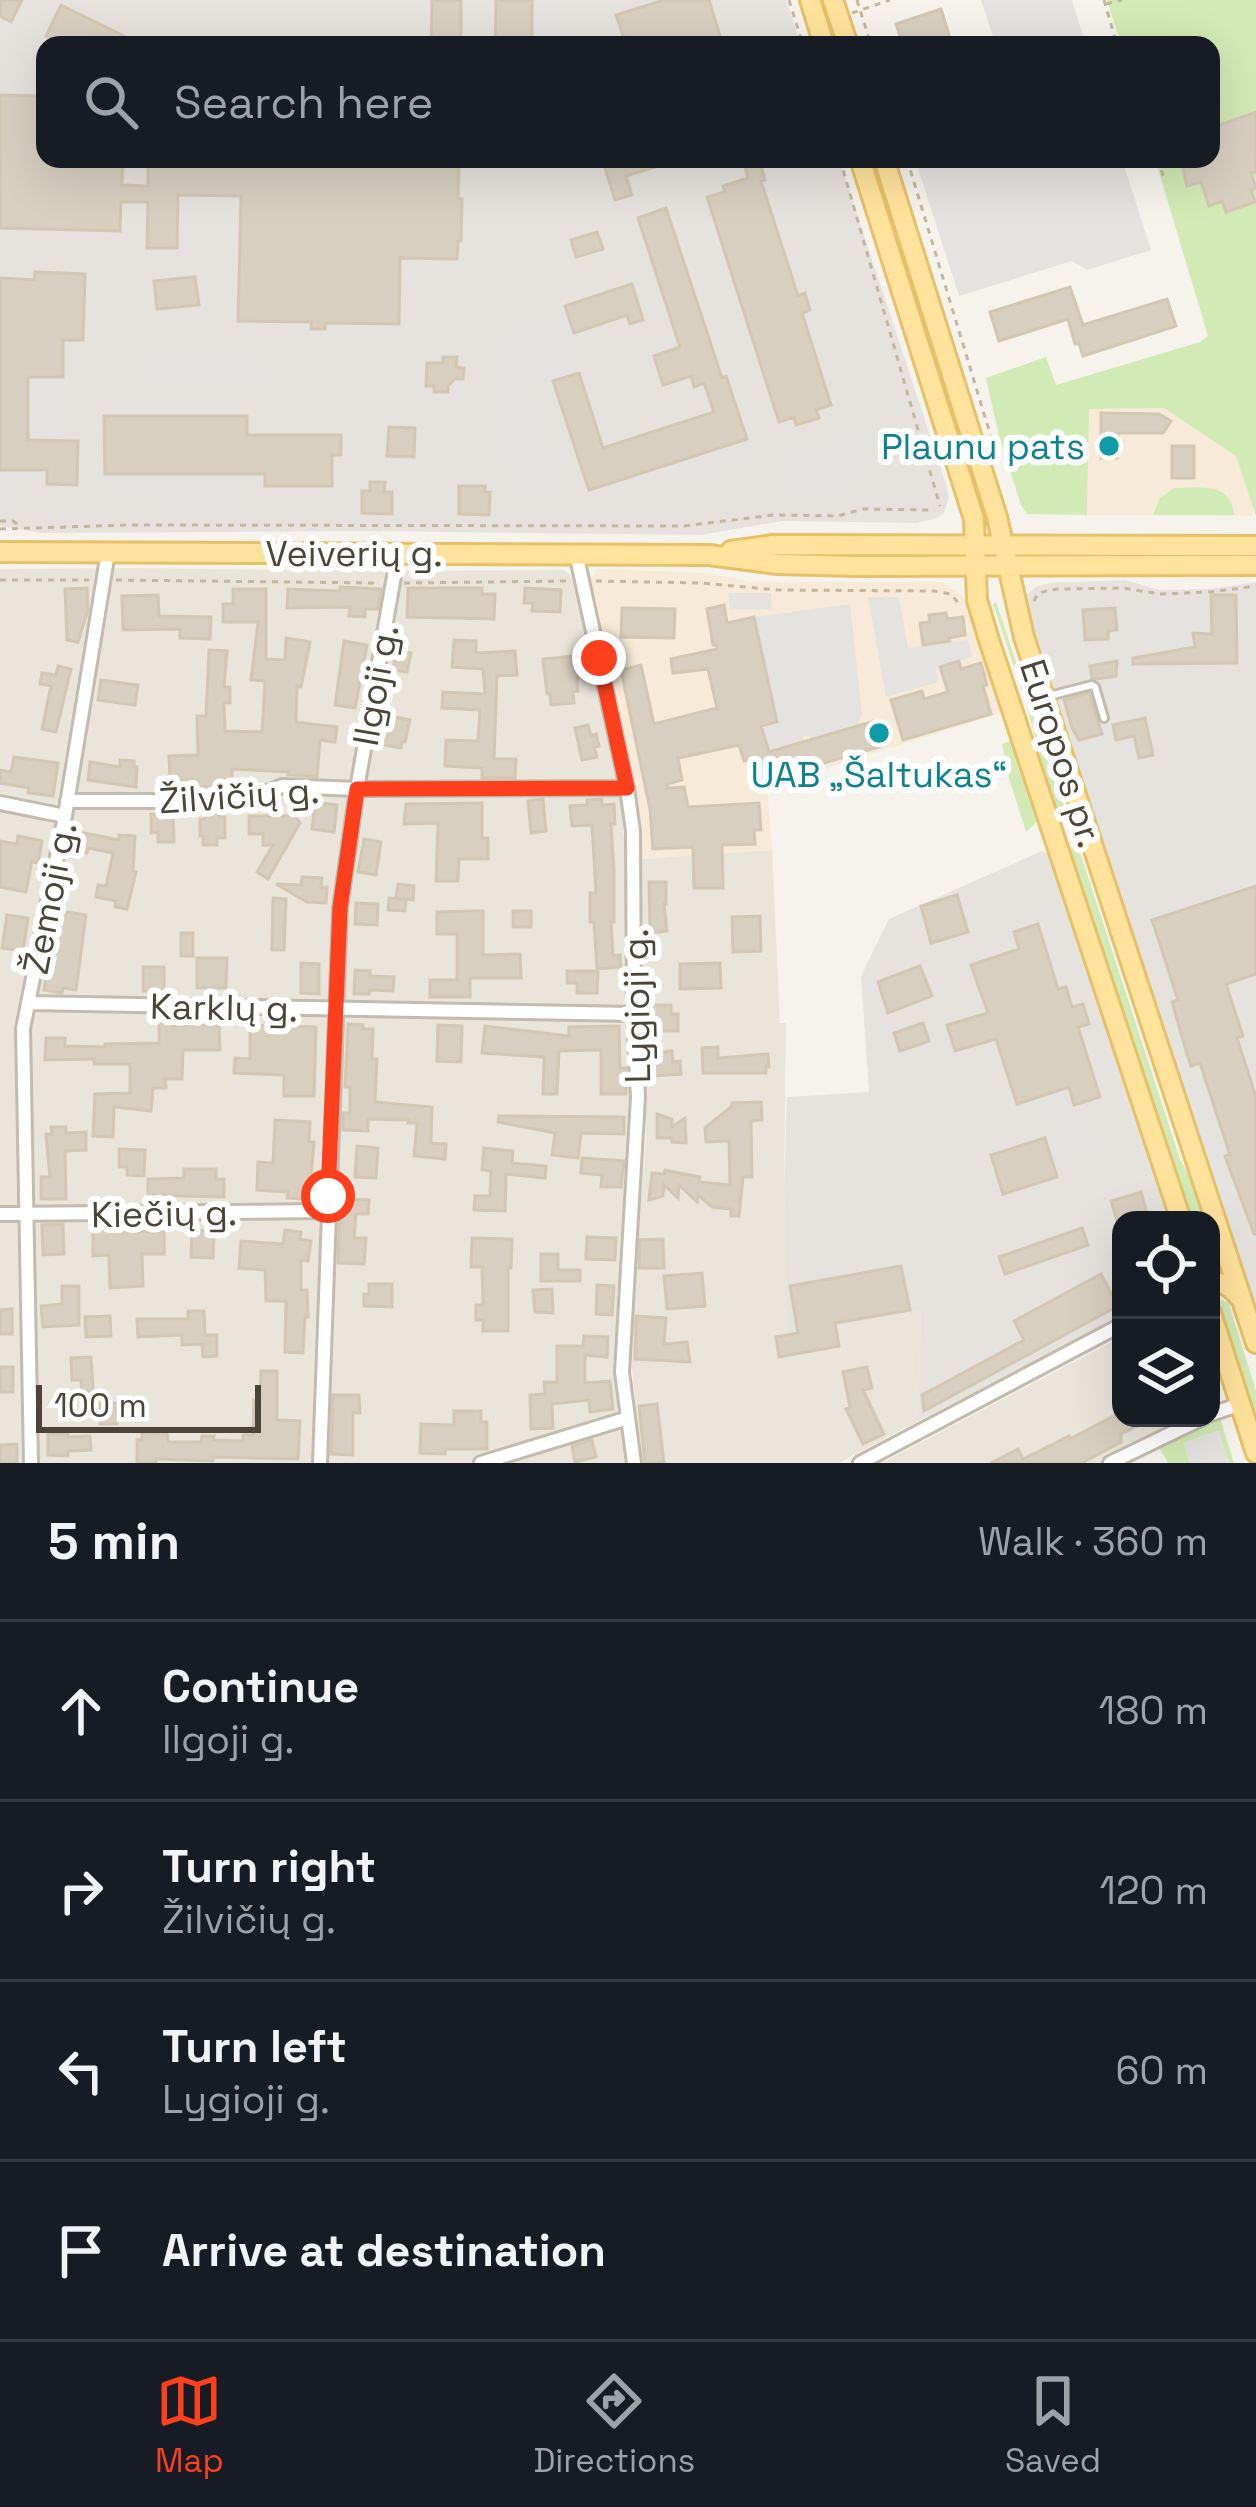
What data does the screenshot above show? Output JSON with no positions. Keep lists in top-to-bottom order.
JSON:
{
  "streets": {
    "main road": ["Veiverių g.", "Europos pr."],
    "street": [
      "Ilgoji g.",
      "Žilvičių g.",
      "Žemoji g.",
      "Lygioji g.",
      "Karklų g.",
      "Kiečių g."
    ]
  },
  "crossings": [
    ["Veiverių g.", "Ilgoji g."],
    ["Veiverių g.", "Europos pr."],
    ["Veiverių g.", "Žemoji g."],
    ["Veiverių g.", "Lygioji g."],
    ["Ilgoji g.", "Žilvičių g."],
    ["Ilgoji g.", "Karklų g."],
    ["Ilgoji g.", "Kiečių g."],
    ["Žilvičių g.", "Žemoji g."],
    ["Žilvičių g.", "Lygioji g."],
    ["Žemoji g.", "Karklų g."],
    ["Žemoji g.", "Kiečių g."],
    ["Lygioji g.", "Karklų g."]
  ],
  "places": ["Plaunu pats", "UAB „Šaltukas“"],
  "scale_bar": "100 m",
  "page": {
    "search": "Search here",
    "scale": "100 m",
    "heading": ["5 min", "Walk · 360 m"],
    "list": [
      ["Continue", "Ilgoji g.", "180 m"],
      ["Turn right", "Žilvičių g.", "120 m"],
      ["Turn left", "Lygioji g.", "60 m"],
      "Arrive at destination"
    ],
    "nav": ["Map", "Directions", "Saved"]
  }
}
